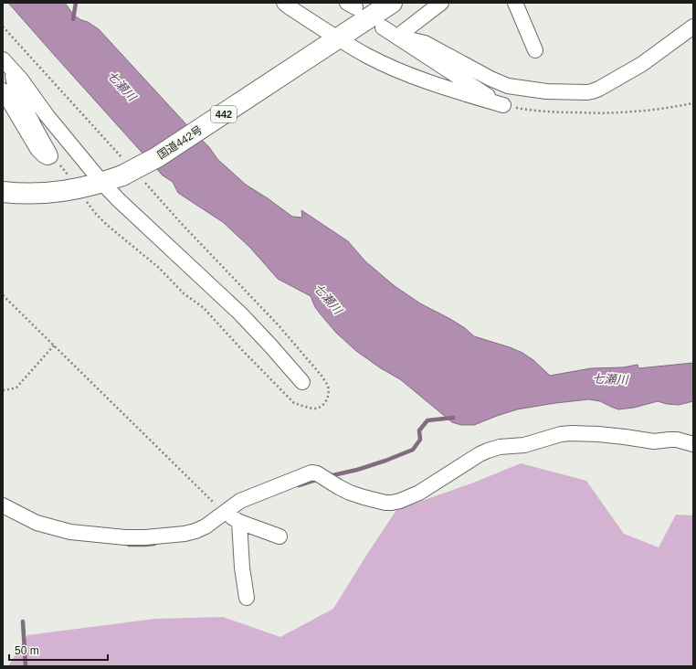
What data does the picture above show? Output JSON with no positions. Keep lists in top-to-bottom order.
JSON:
{
  "streets": {
    "highway": ["442", "国道442号"]
  },
  "water": ["七瀬川"],
  "scale_bar": "50 m"
}
